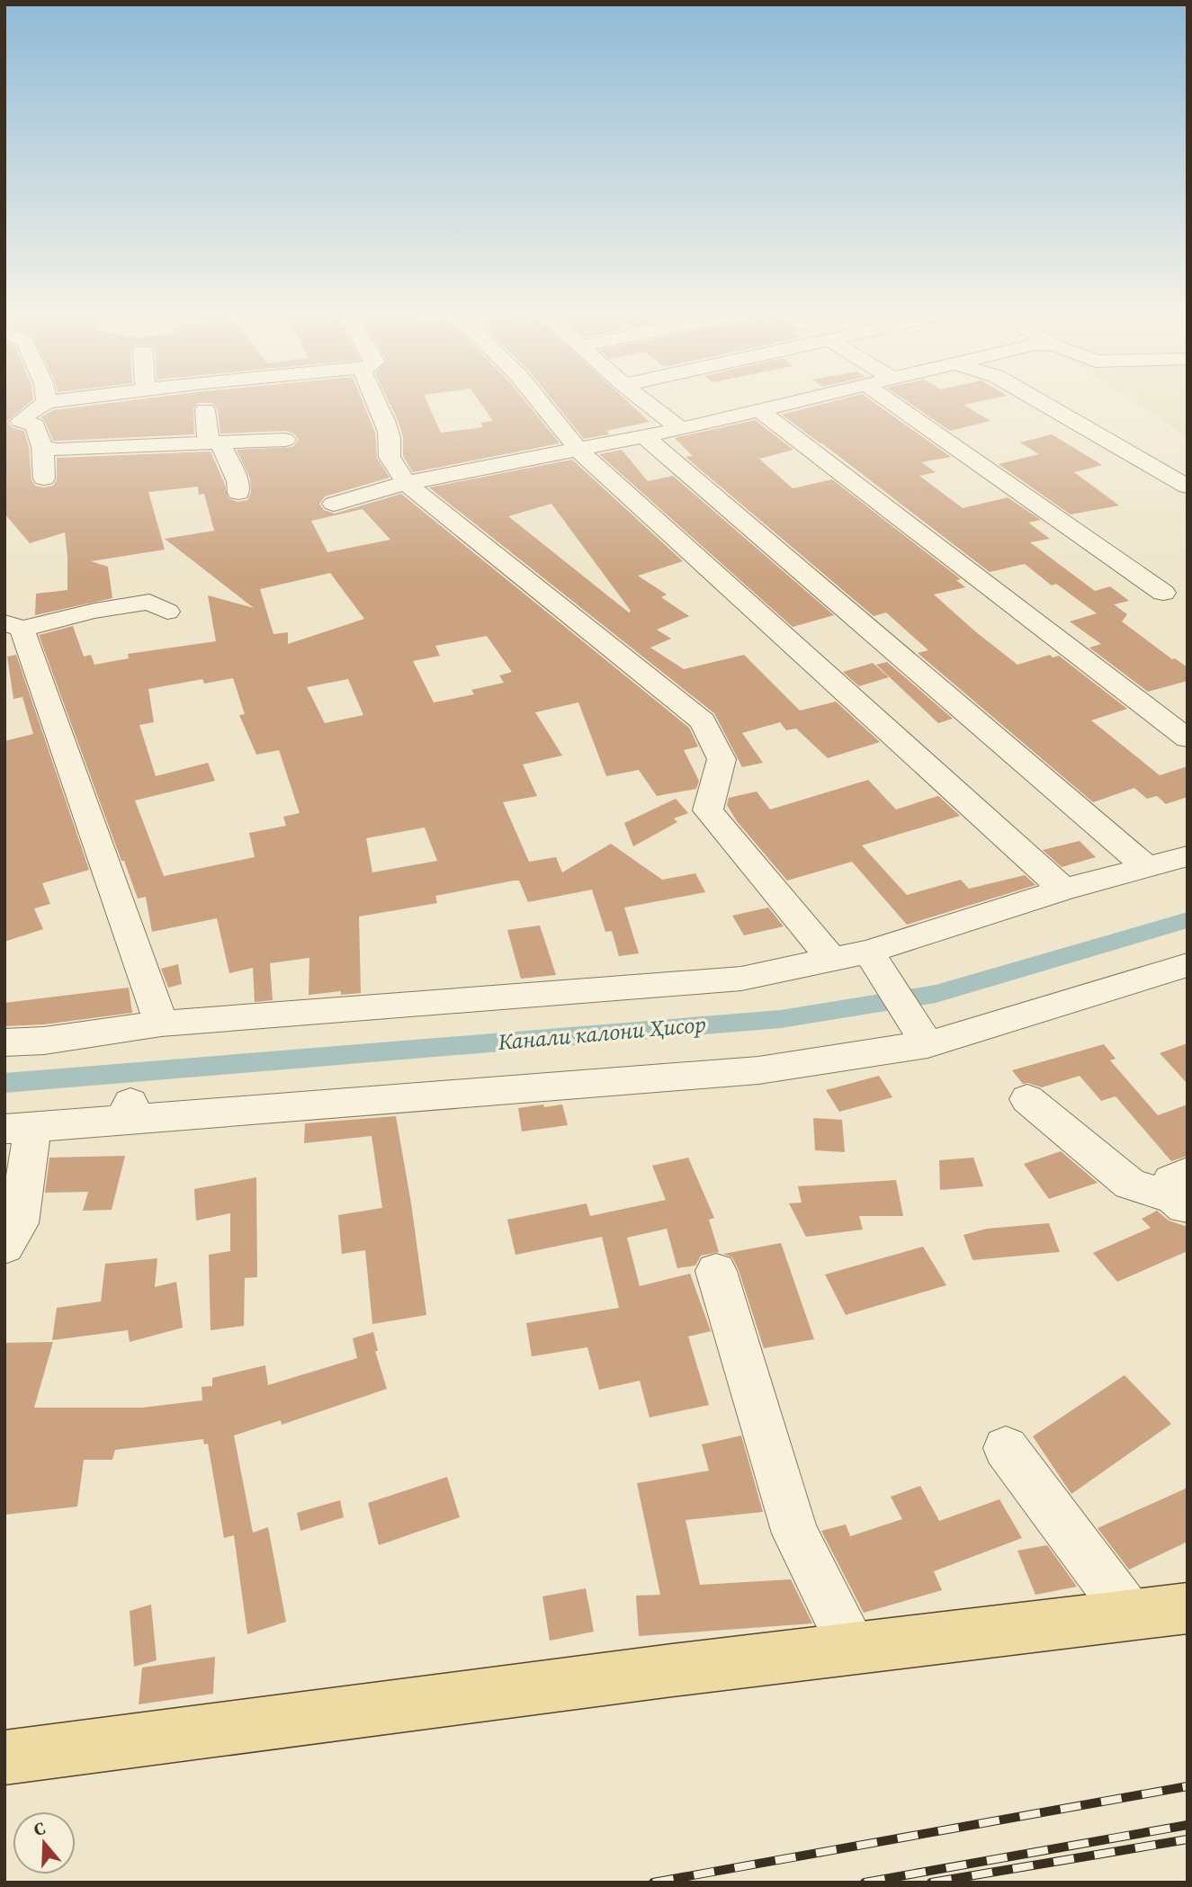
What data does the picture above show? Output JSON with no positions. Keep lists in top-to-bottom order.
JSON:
{
  "water": ["Канали калони Ҳисор"],
  "north": "top"
}
